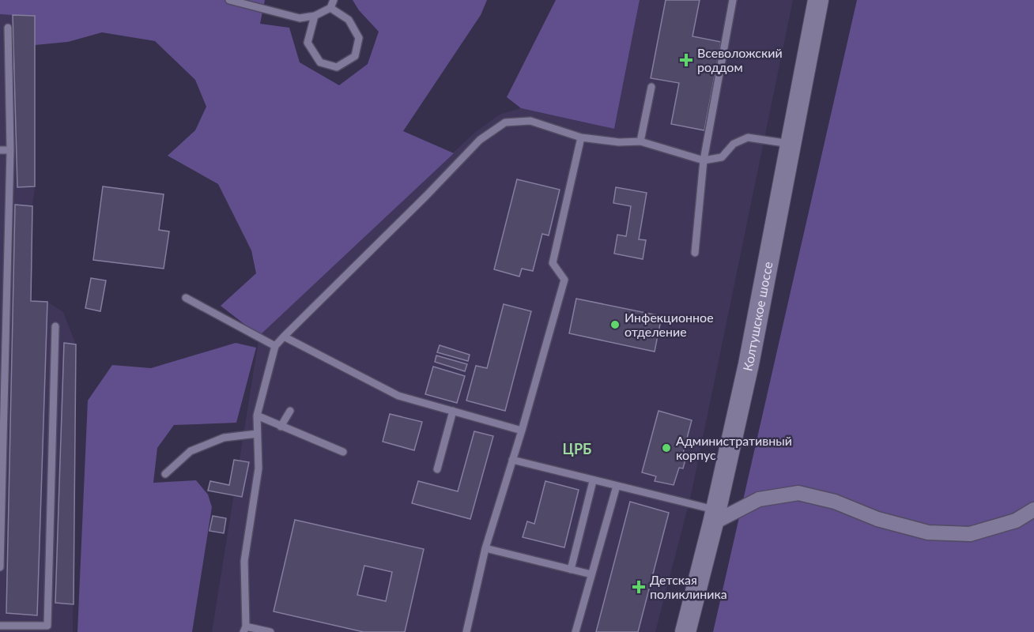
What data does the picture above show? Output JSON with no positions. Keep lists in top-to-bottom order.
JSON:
{
  "streets": {
    "street": ["Колтушское шоссе"]
  },
  "districts": ["ЦРБ"],
  "places": {
    "health": ["Всеволожский роддом", "Детская поликлиника"],
    "other": ["Инфекционное отделение", "Административный корпус"]
  }
}
